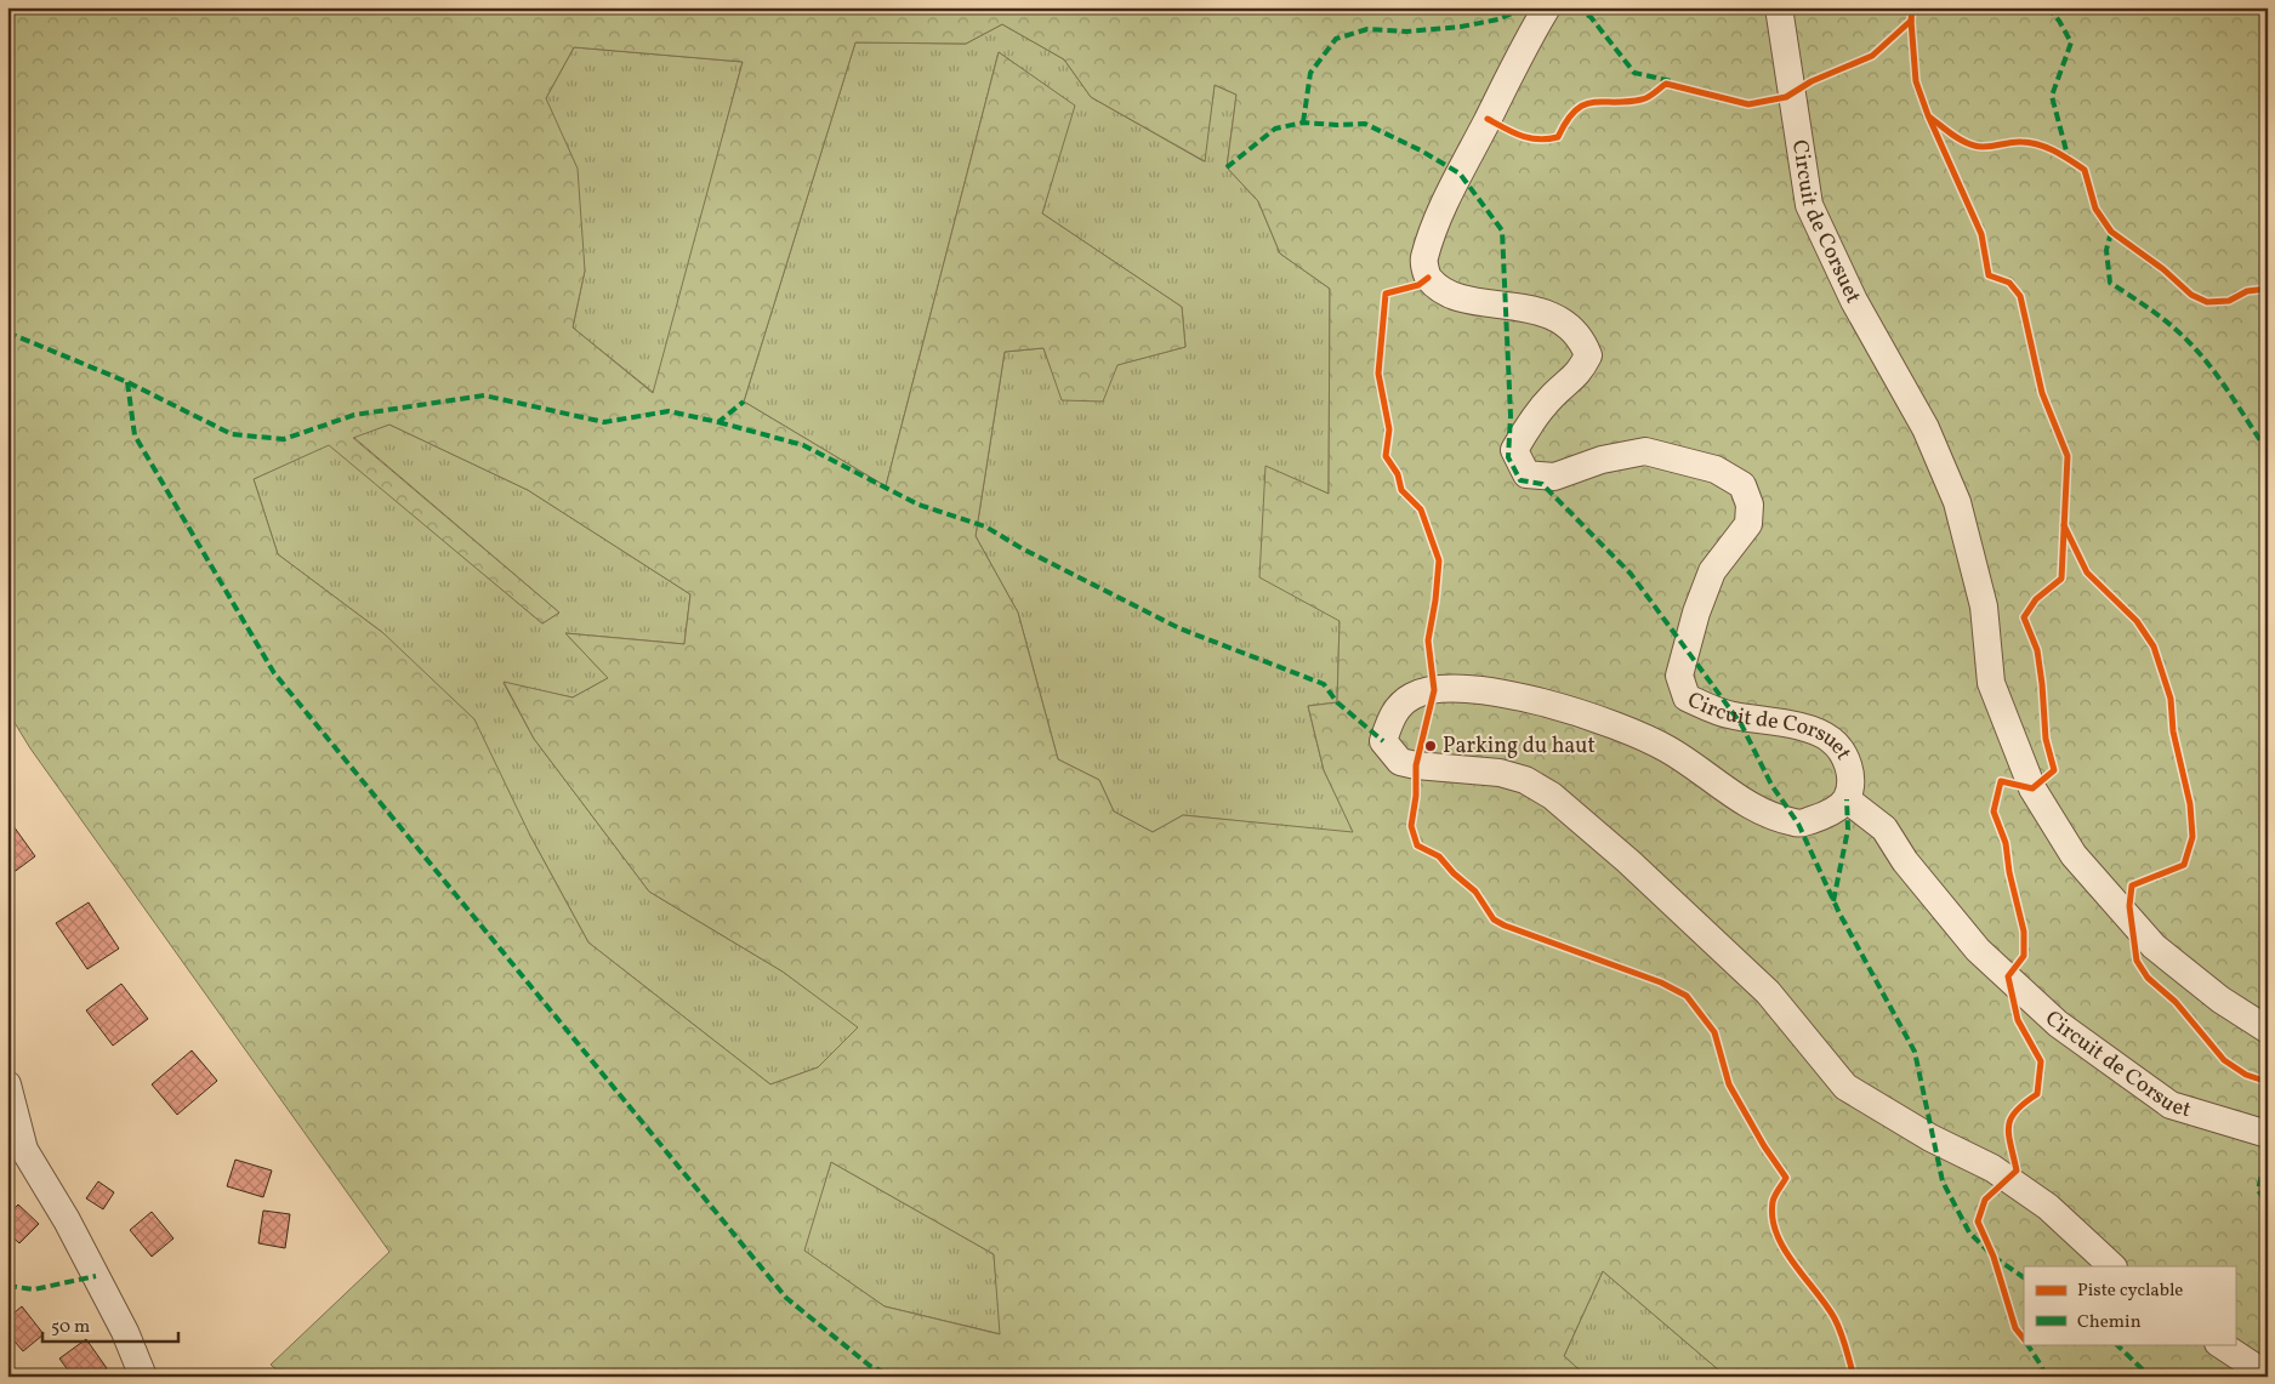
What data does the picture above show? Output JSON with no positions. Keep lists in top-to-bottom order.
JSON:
{
  "streets": {
    "street": ["Circuit de Corsuet"]
  },
  "places": ["Parking du haut"],
  "legend": ["Piste cyclable", "Chemin"],
  "scale_bar": "50 m"
}
